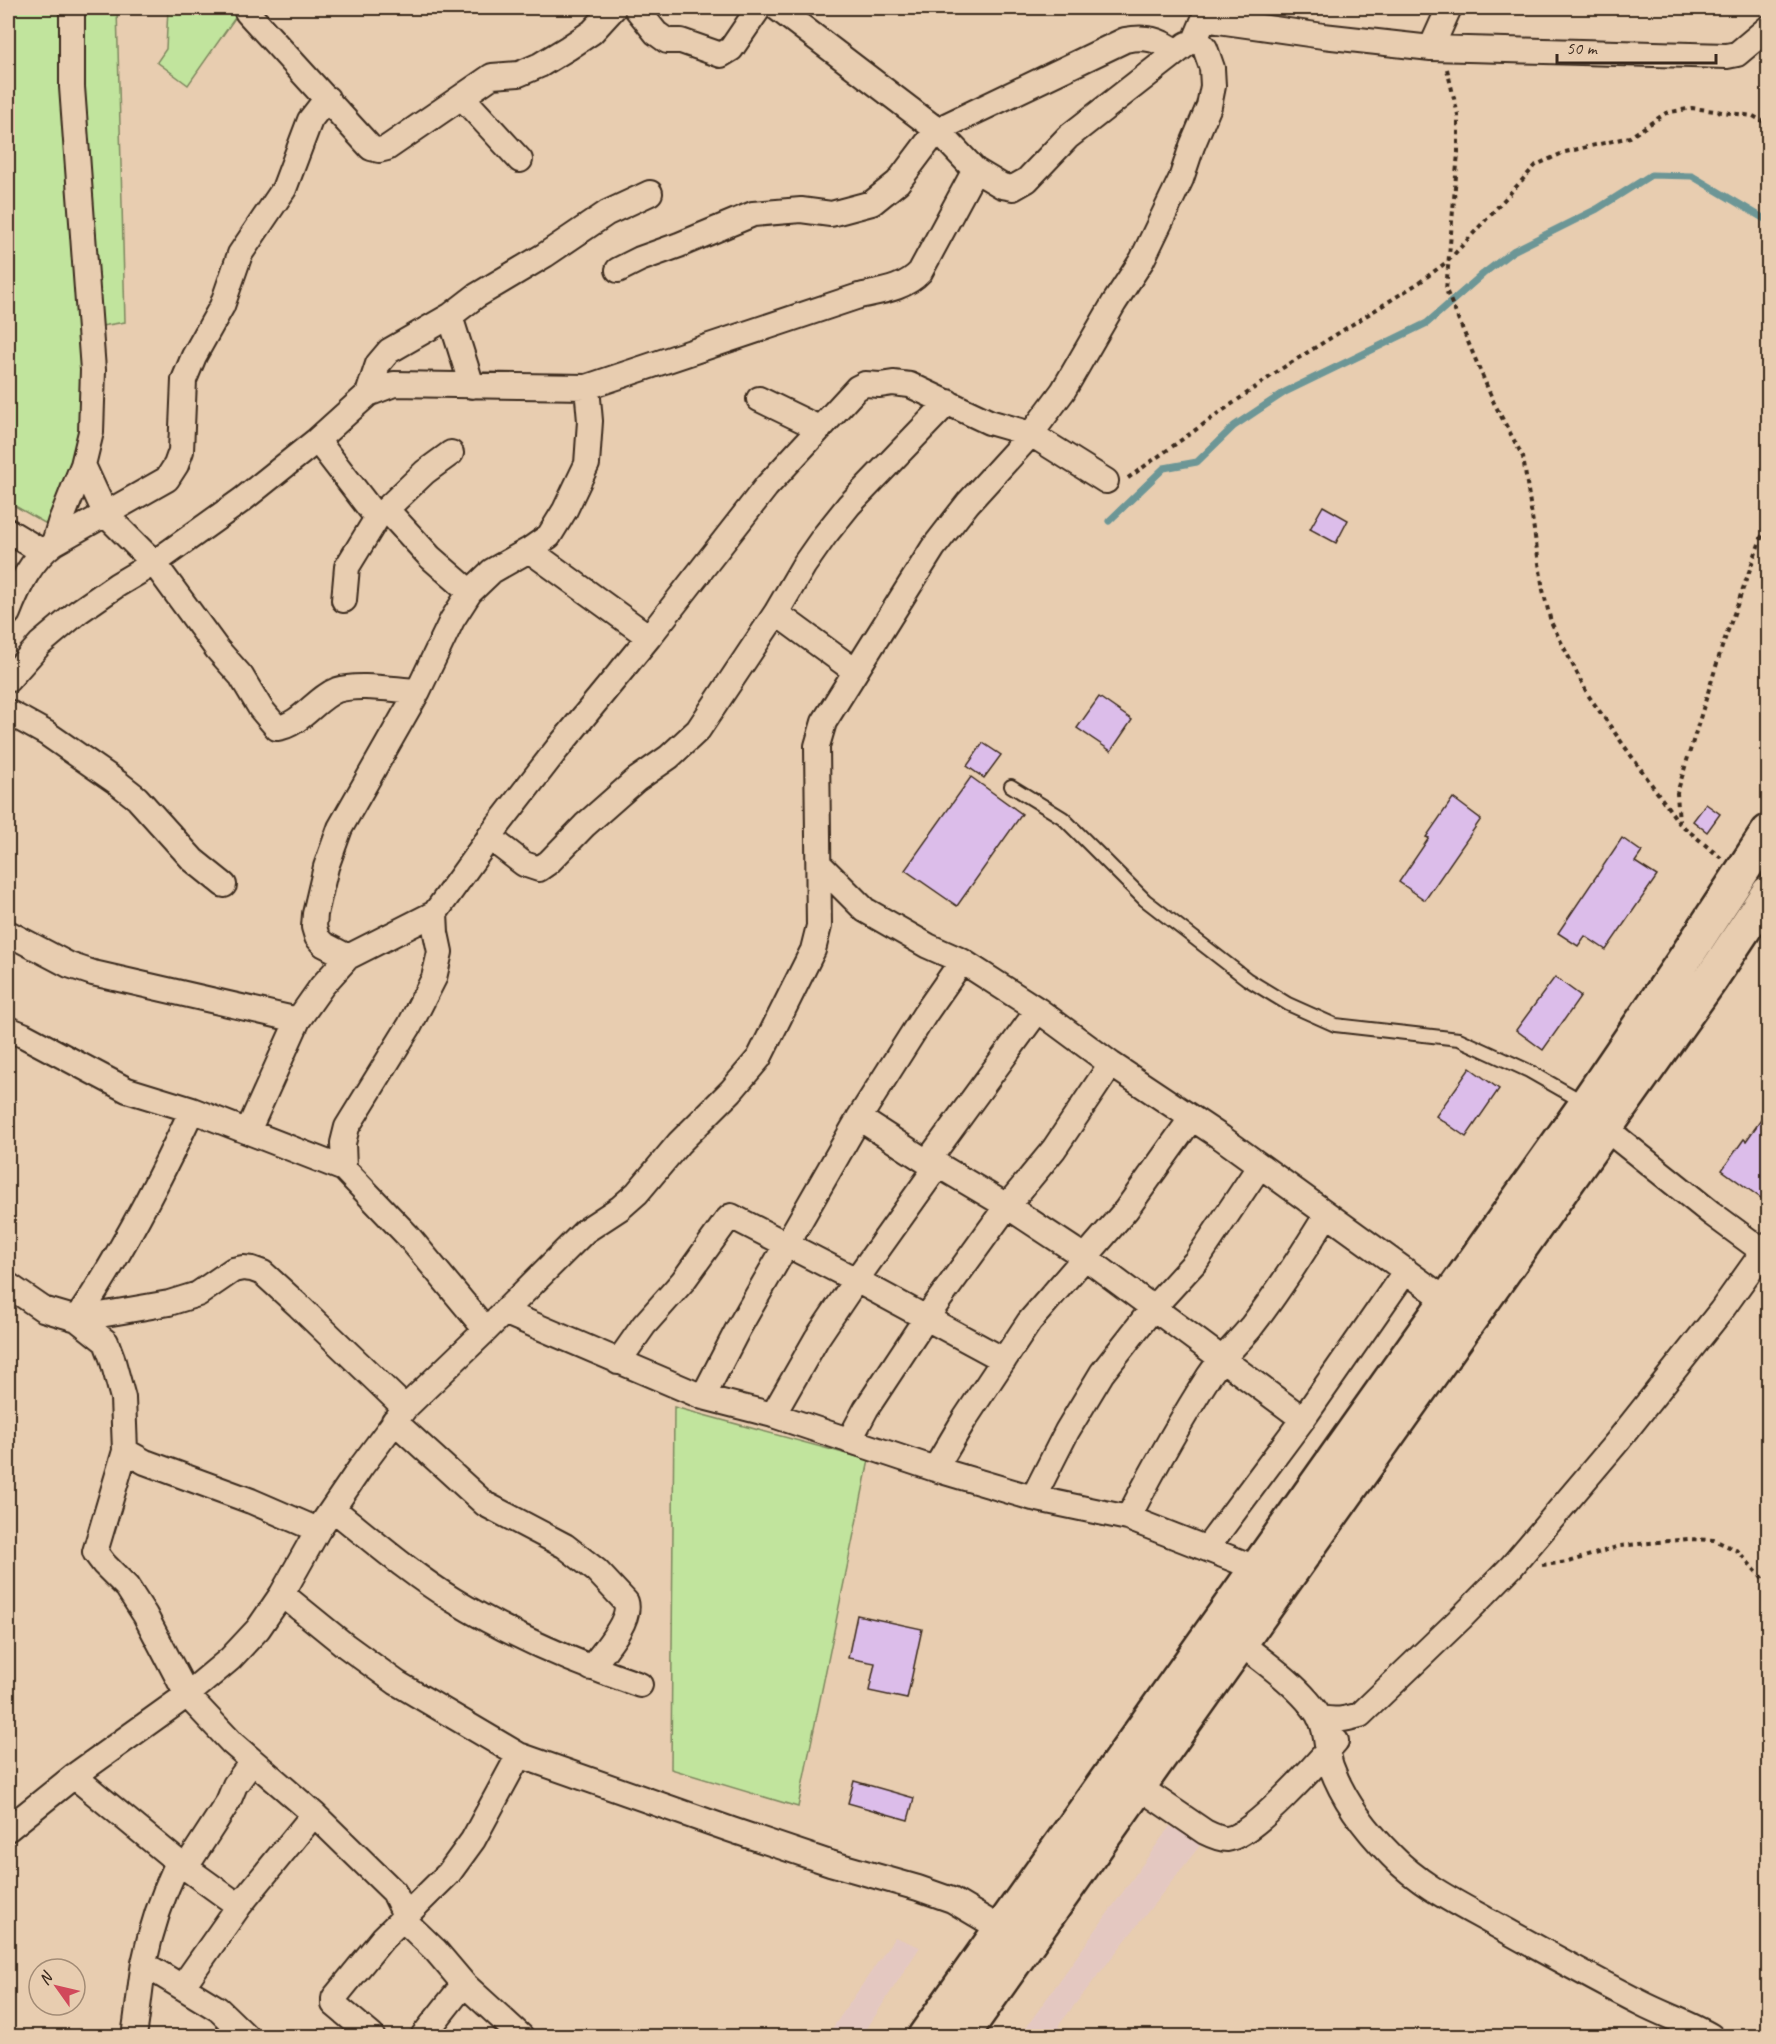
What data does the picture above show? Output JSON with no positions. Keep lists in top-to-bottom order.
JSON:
{
  "scale_bar": "50 m",
  "north": "top left"
}
